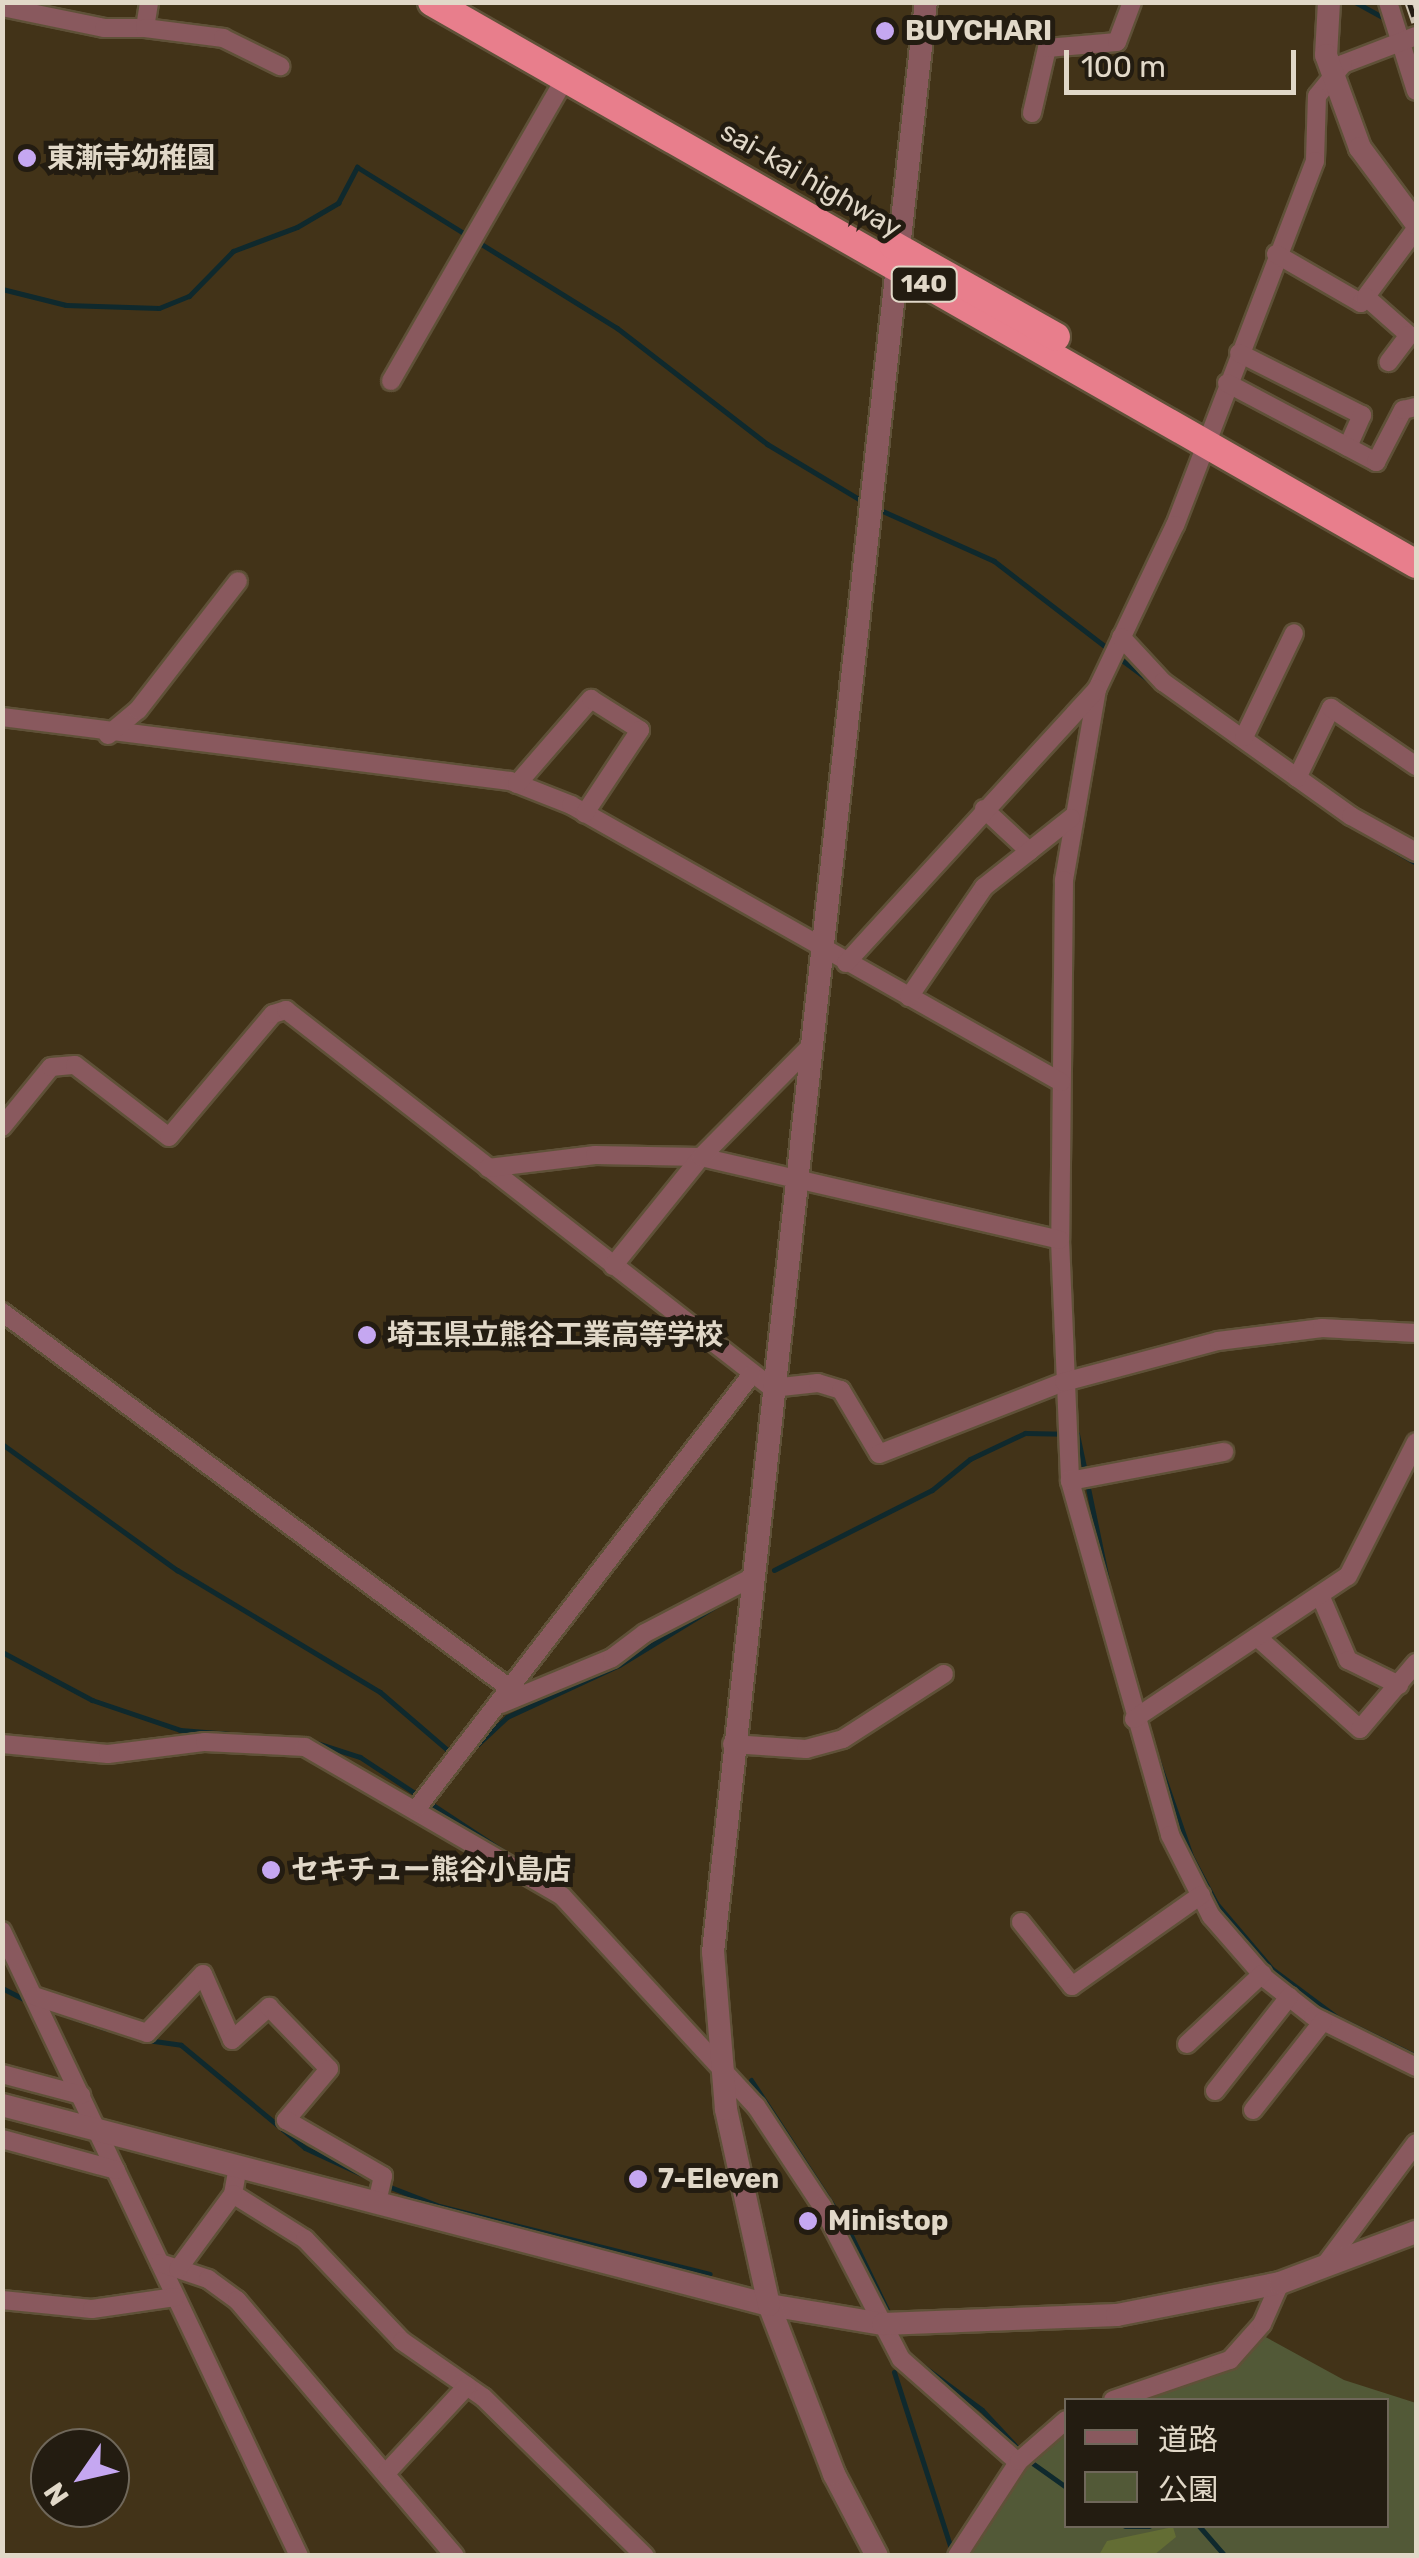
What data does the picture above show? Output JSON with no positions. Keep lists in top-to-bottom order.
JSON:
{
  "streets": {
    "highway": ["sai-kai highway", "140"]
  },
  "places": [
    "BUYCHARI",
    "東漸寺幼稚園",
    "埼玉県立熊谷工業高等学校",
    "セキチュー熊谷小島店",
    "7-Eleven",
    "Ministop"
  ],
  "legend": ["道路", "公園"],
  "scale_bar": "100 m",
  "north": "bottom left"
}
